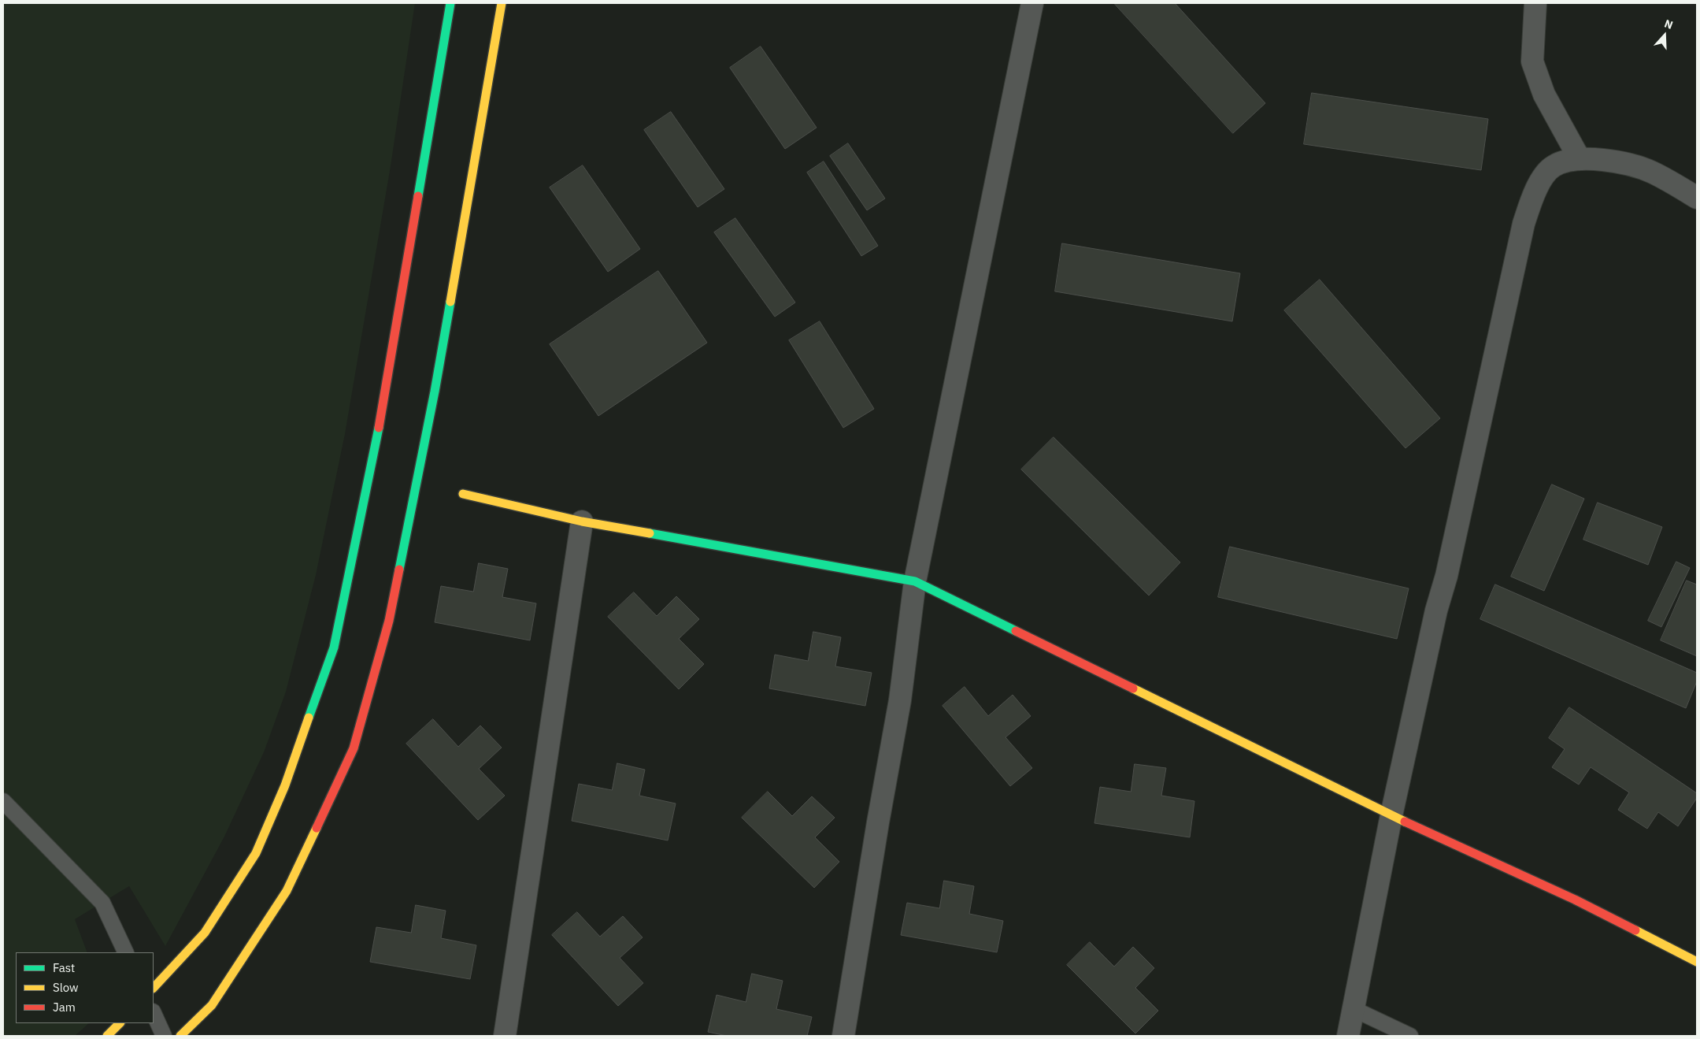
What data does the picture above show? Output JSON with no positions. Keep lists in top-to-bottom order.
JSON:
{
  "legend": ["Fast", "Slow", "Jam"],
  "north": "top"
}
